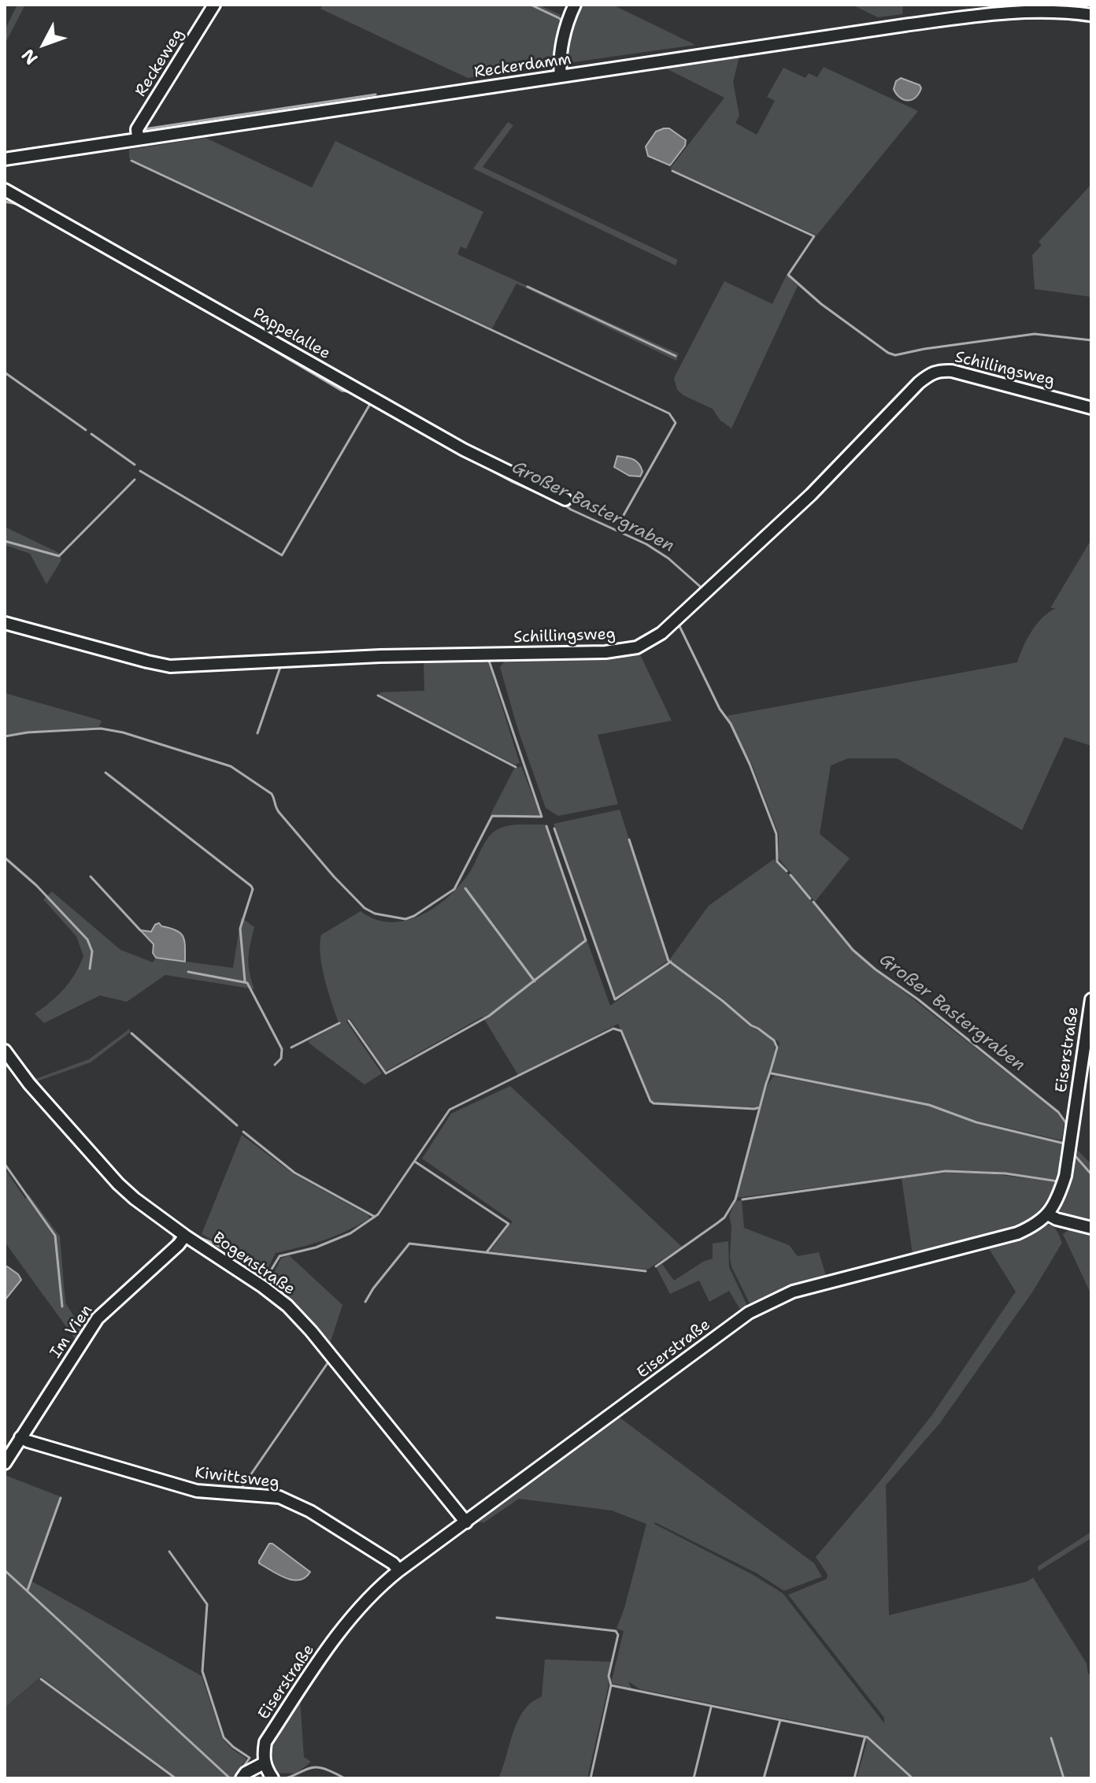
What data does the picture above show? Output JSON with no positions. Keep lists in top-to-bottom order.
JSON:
{
  "streets": {
    "street": [
      "Reckeweg",
      "Reckerdamm",
      "Pappelallee",
      "Schillingsweg",
      "Eiserstraße",
      "Bogenstraße",
      "Im Vien",
      "Kiwittsweg"
    ]
  },
  "crossings": [
    ["Reckeweg", "Reckerdamm"],
    ["Eiserstraße", "Bogenstraße"],
    ["Eiserstraße", "Kiwittsweg"],
    ["Bogenstraße", "Im Vien"],
    ["Im Vien", "Kiwittsweg"]
  ],
  "water": ["Großer Bastergraben"],
  "north": "bottom left"
}
